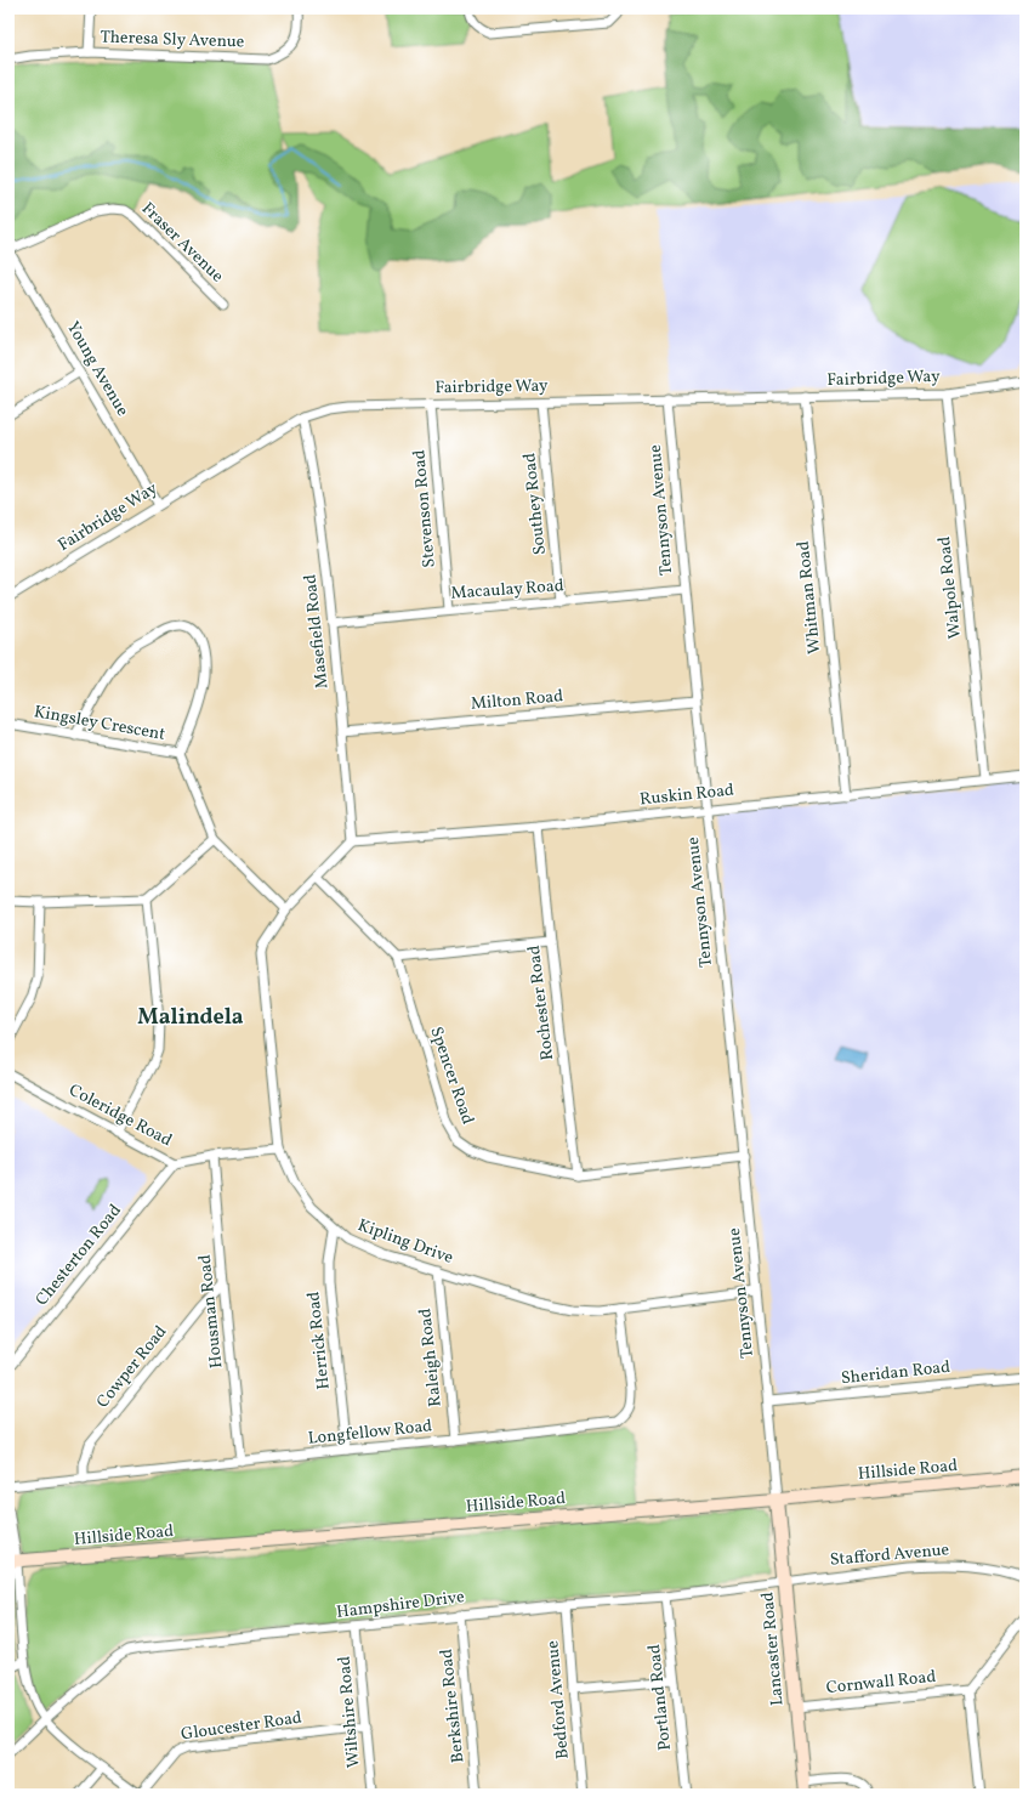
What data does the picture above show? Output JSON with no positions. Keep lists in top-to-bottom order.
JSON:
{
  "streets": {
    "main road": ["Hillside Road", "Lancaster Road"],
    "street": [
      "Theresa Sly Avenue",
      "Fraser Avenue",
      "Young Avenue",
      "Fairbridge Way",
      "Southey Road",
      "Stevenson Road",
      "Tennyson Avenue",
      "Walpole Road",
      "Macaulay Road",
      "Whitman Road",
      "Masefield Road",
      "Milton Road",
      "Kingsley Crescent",
      "Ruskin Road",
      "Rochester Road",
      "Spencer Road",
      "Coleridge Road",
      "Kipling Drive",
      "Chesterton Road",
      "Housman Road",
      "Herrick Road",
      "Raleigh Road",
      "Cowper Road",
      "Sheridan Road",
      "Longfellow Road",
      "Stafford Avenue",
      "Hampshire Drive",
      "Cornwall Road",
      "Portland Road",
      "Bedford Avenue",
      "Berkshire Road",
      "Wiltshire Road",
      "Gloucester Road"
    ]
  },
  "crossings": [
    ["Fraser Avenue", "Young Avenue"],
    ["Young Avenue", "Fairbridge Way"],
    ["Fairbridge Way", "Southey Road"],
    ["Fairbridge Way", "Stevenson Road"],
    ["Fairbridge Way", "Tennyson Avenue"],
    ["Fairbridge Way", "Walpole Road"],
    ["Fairbridge Way", "Whitman Road"],
    ["Fairbridge Way", "Masefield Road"],
    ["Southey Road", "Macaulay Road"],
    ["Stevenson Road", "Macaulay Road"],
    ["Tennyson Avenue", "Macaulay Road"],
    ["Tennyson Avenue", "Milton Road"],
    ["Tennyson Avenue", "Ruskin Road"],
    ["Tennyson Avenue", "Spencer Road"],
    ["Tennyson Avenue", "Kipling Drive"],
    ["Tennyson Avenue", "Sheridan Road"],
    ["Tennyson Avenue", "Hillside Road"],
    ["Tennyson Avenue", "Lancaster Road"],
    ["Walpole Road", "Ruskin Road"],
    ["Macaulay Road", "Masefield Road"],
    ["Whitman Road", "Ruskin Road"],
    ["Masefield Road", "Milton Road"],
    ["Masefield Road", "Ruskin Road"],
    ["Masefield Road", "Kipling Drive"],
    ["Kingsley Crescent", "Kipling Drive"],
    ["Ruskin Road", "Rochester Road"],
    ["Ruskin Road", "Kipling Drive"],
    ["Rochester Road", "Spencer Road"],
    ["Spencer Road", "Kipling Drive"],
    ["Coleridge Road", "Kipling Drive"],
    ["Coleridge Road", "Chesterton Road"],
    ["Coleridge Road", "Housman Road"],
    ["Kipling Drive", "Herrick Road"],
    ["Kipling Drive", "Raleigh Road"],
    ["Kipling Drive", "Longfellow Road"],
    ["Housman Road", "Cowper Road"],
    ["Housman Road", "Longfellow Road"],
    ["Herrick Road", "Longfellow Road"],
    ["Raleigh Road", "Longfellow Road"],
    ["Cowper Road", "Longfellow Road"],
    ["Hillside Road", "Lancaster Road"],
    ["Stafford Avenue", "Hampshire Drive"],
    ["Stafford Avenue", "Lancaster Road"],
    ["Hampshire Drive", "Lancaster Road"],
    ["Hampshire Drive", "Portland Road"],
    ["Hampshire Drive", "Bedford Avenue"],
    ["Hampshire Drive", "Berkshire Road"],
    ["Hampshire Drive", "Wiltshire Road"],
    ["Lancaster Road", "Cornwall Road"],
    ["Wiltshire Road", "Gloucester Road"]
  ],
  "districts": ["Malindela"]
}
